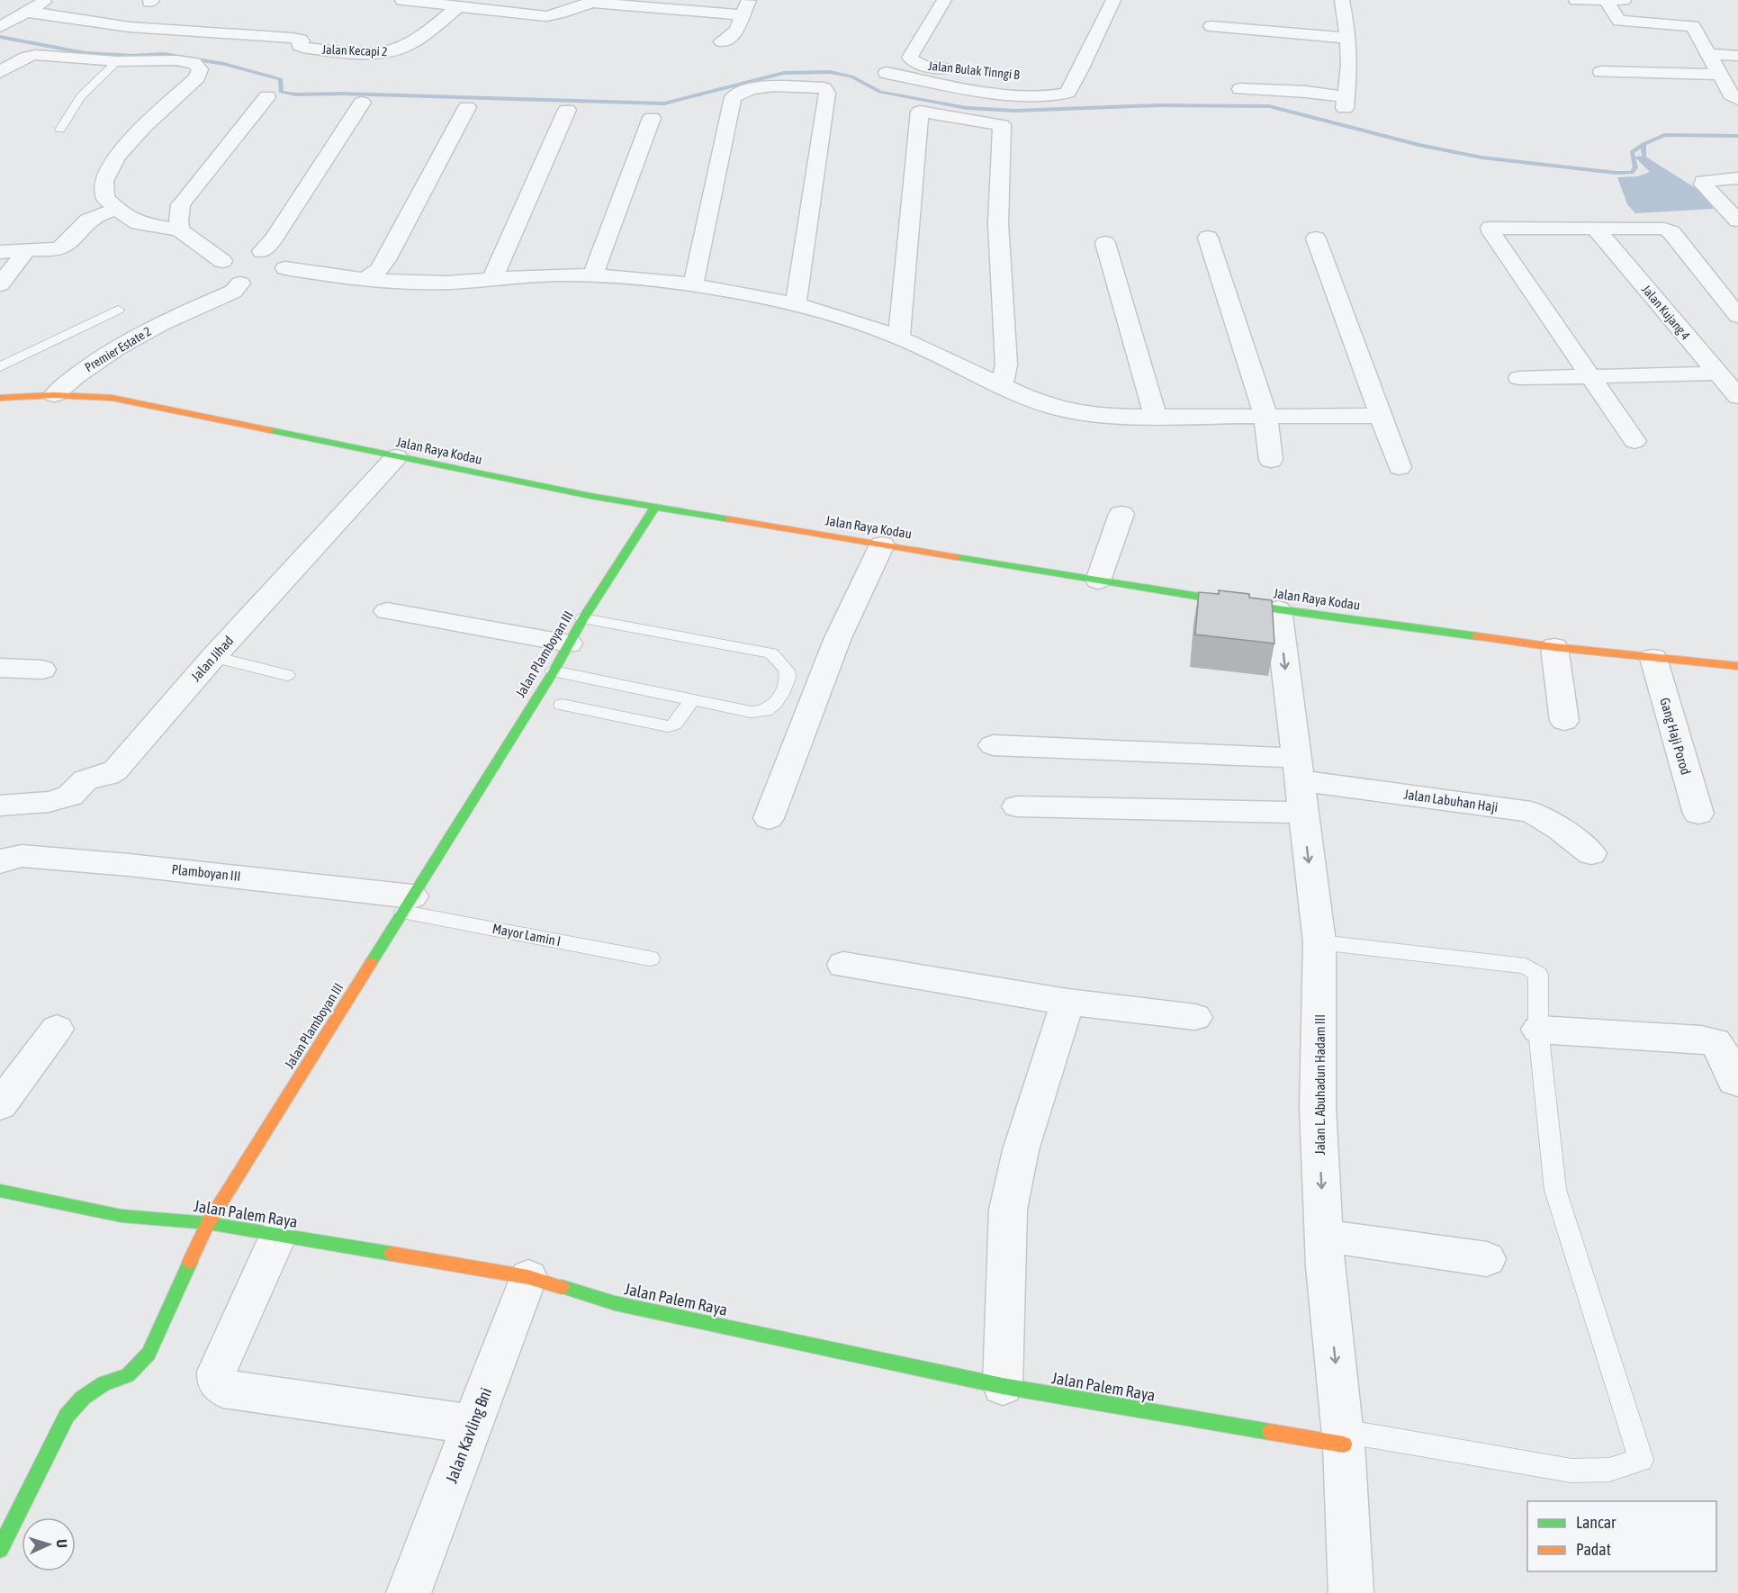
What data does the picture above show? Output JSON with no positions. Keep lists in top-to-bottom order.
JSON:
{
  "streets": {
    "street": [
      "Jalan Kecapi 2",
      "Jalan Bulak Tinngi B",
      "Jalan Kujang 4",
      "Premier Estate 2",
      "Jalan Raya Kodau",
      "Jalan Plamboyan III",
      "Jalan Jihad",
      "Gang Haji Porod",
      "Jalan Labuhan Haji",
      "Plamboyan III",
      "Jalan L. Abuhadun Hadam III",
      "Jalan Palem Raya",
      "Jalan Kavling Bni"
    ],
    "lane": ["Mayor Lamin I"]
  },
  "crossings": [
    ["Premier Estate 2", "Jalan Raya Kodau"],
    ["Jalan Raya Kodau", "Jalan Plamboyan III"],
    ["Jalan Raya Kodau", "Jalan Jihad"],
    ["Jalan Raya Kodau", "Gang Haji Porod"],
    ["Jalan Raya Kodau", "Jalan L. Abuhadun Hadam III"],
    ["Jalan Plamboyan III", "Plamboyan III"],
    ["Jalan Plamboyan III", "Mayor Lamin I"],
    ["Jalan Plamboyan III", "Jalan Palem Raya"],
    ["Jalan Labuhan Haji", "Jalan L. Abuhadun Hadam III"],
    ["Plamboyan III", "Mayor Lamin I"],
    ["Jalan L. Abuhadun Hadam III", "Jalan Palem Raya"],
    ["Jalan Palem Raya", "Jalan Kavling Bni"]
  ],
  "one_way": ["Jalan L. Abuhadun Hadam III"],
  "legend": ["Lancar", "Padat"],
  "north": "right"
}
